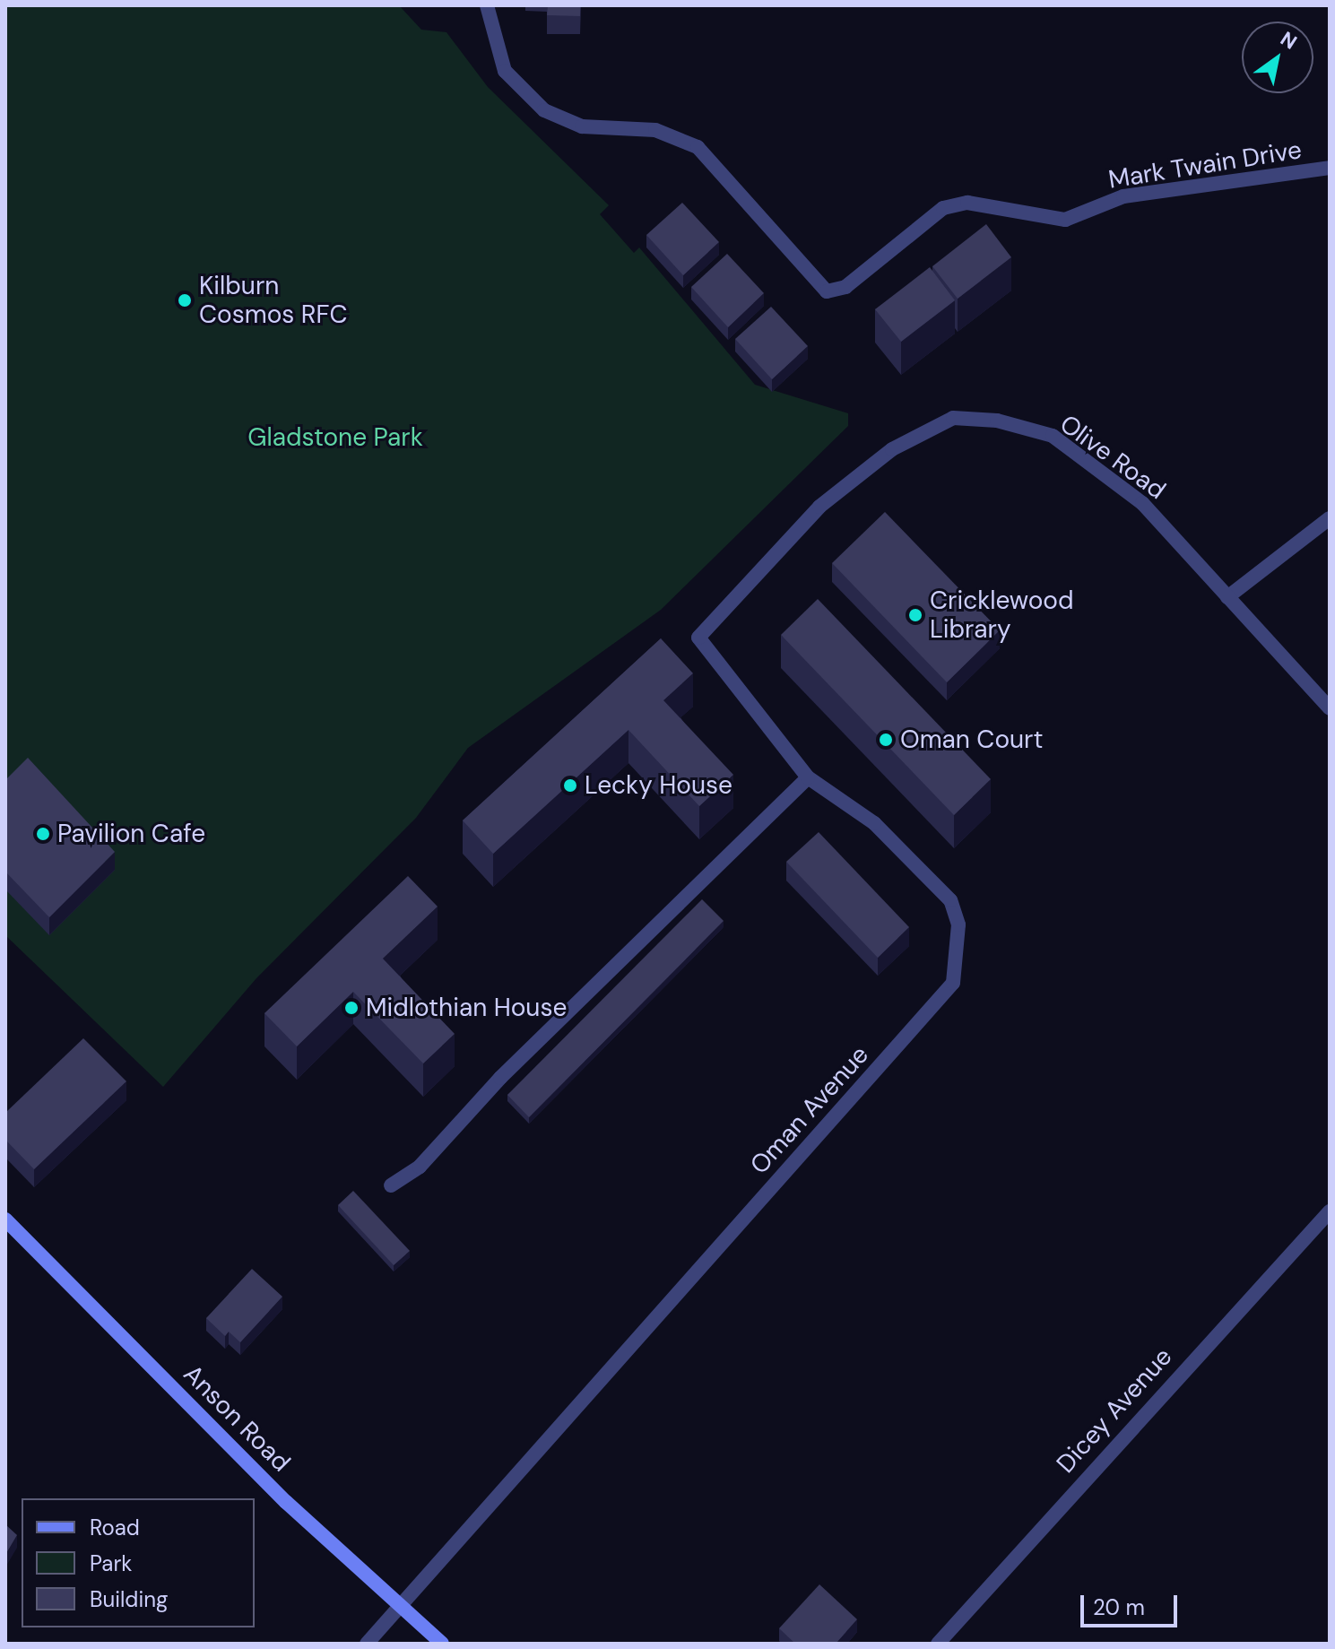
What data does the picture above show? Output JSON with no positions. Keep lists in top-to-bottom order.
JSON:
{
  "streets": {
    "street": [
      "Mark Twain Drive",
      "Olive Road",
      "Oman Avenue",
      "Dicey Avenue",
      "Anson Road"
    ]
  },
  "crossings": [
    ["Olive Road", "Oman Avenue"],
    ["Oman Avenue", "Anson Road"]
  ],
  "parks": ["Gladstone Park"],
  "places": [
    "Kilburn Cosmos RFC",
    "Cricklewood Library",
    "Oman Court",
    "Lecky House",
    "Pavilion Cafe",
    "Midlothian House"
  ],
  "legend": ["Road", "Park", "Building"],
  "scale_bar": "20 m",
  "north": "top right"
}
